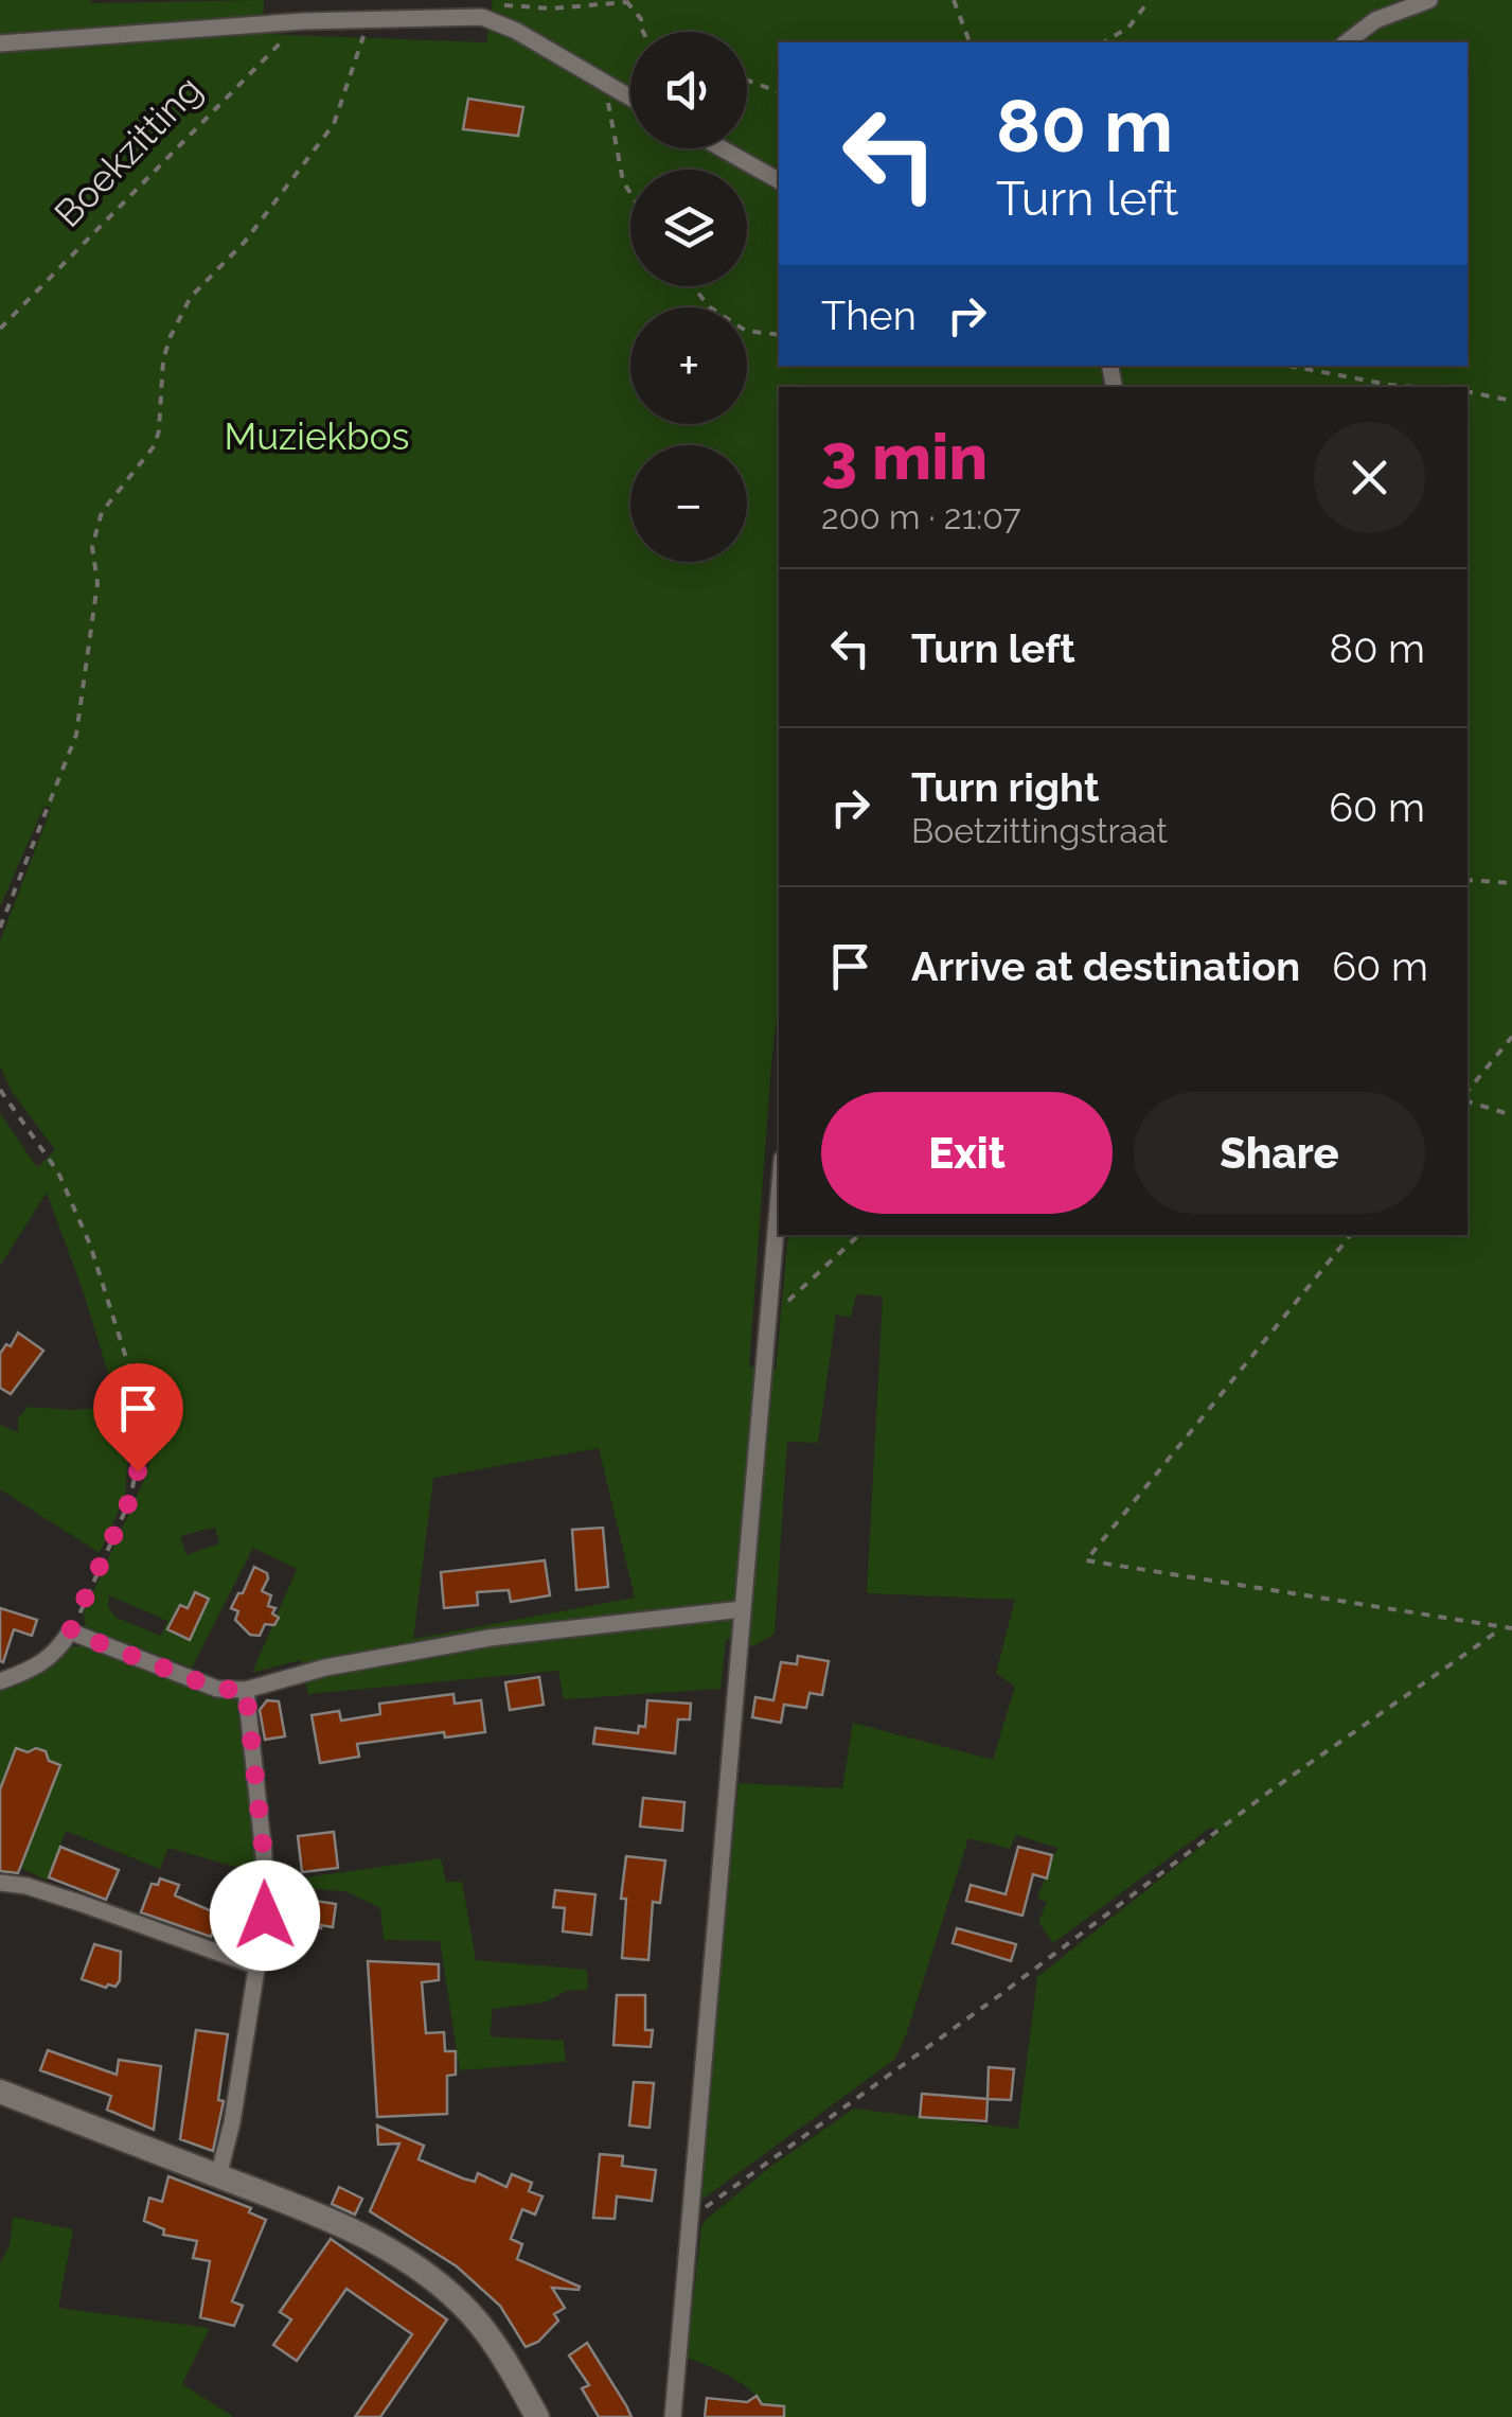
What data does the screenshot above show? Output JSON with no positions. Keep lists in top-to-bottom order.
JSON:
{
  "streets": {
    "street": ["Boekzitting"]
  },
  "parks": ["Muziekbos"],
  "page": {
    "map_buttons": ["+", "−"],
    "turn": ["80 m", "Turn left"],
    "then": "Then",
    "heading": ["3 min", "200 m · 21:07"],
    "list": [
      {
        "name": "Turn left",
        "value": "80 m"
      },
      {
        "name": "Turn right",
        "note": "Boetzittingstraat",
        "value": "60 m"
      },
      {
        "name": "Arrive at destination",
        "value": "60 m"
      }
    ],
    "buttons": ["Exit", "Share"]
  }
}
